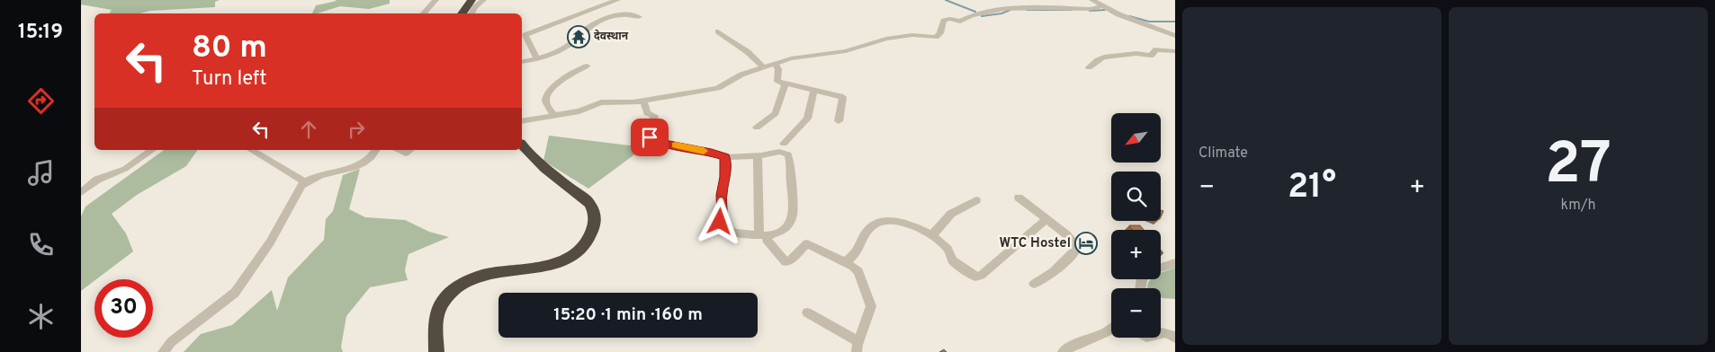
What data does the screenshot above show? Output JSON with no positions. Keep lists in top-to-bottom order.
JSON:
{
  "places": {
    "temple": ["देवस्थान"],
    "hotel": ["WTC Hostel"]
  },
  "north": "bottom left",
  "page": {
    "tabs": "15:19",
    "tile": [
      "Climate",
      ["27", "km/h"]
    ],
    "turn": ["80 m", "Turn left"],
    "map_buttons": ["+", "−"],
    "heat": ["−", "21°", "+"],
    "limit": "30",
    "trip": "15:20 · 1 min · 160 m"
  }
}
